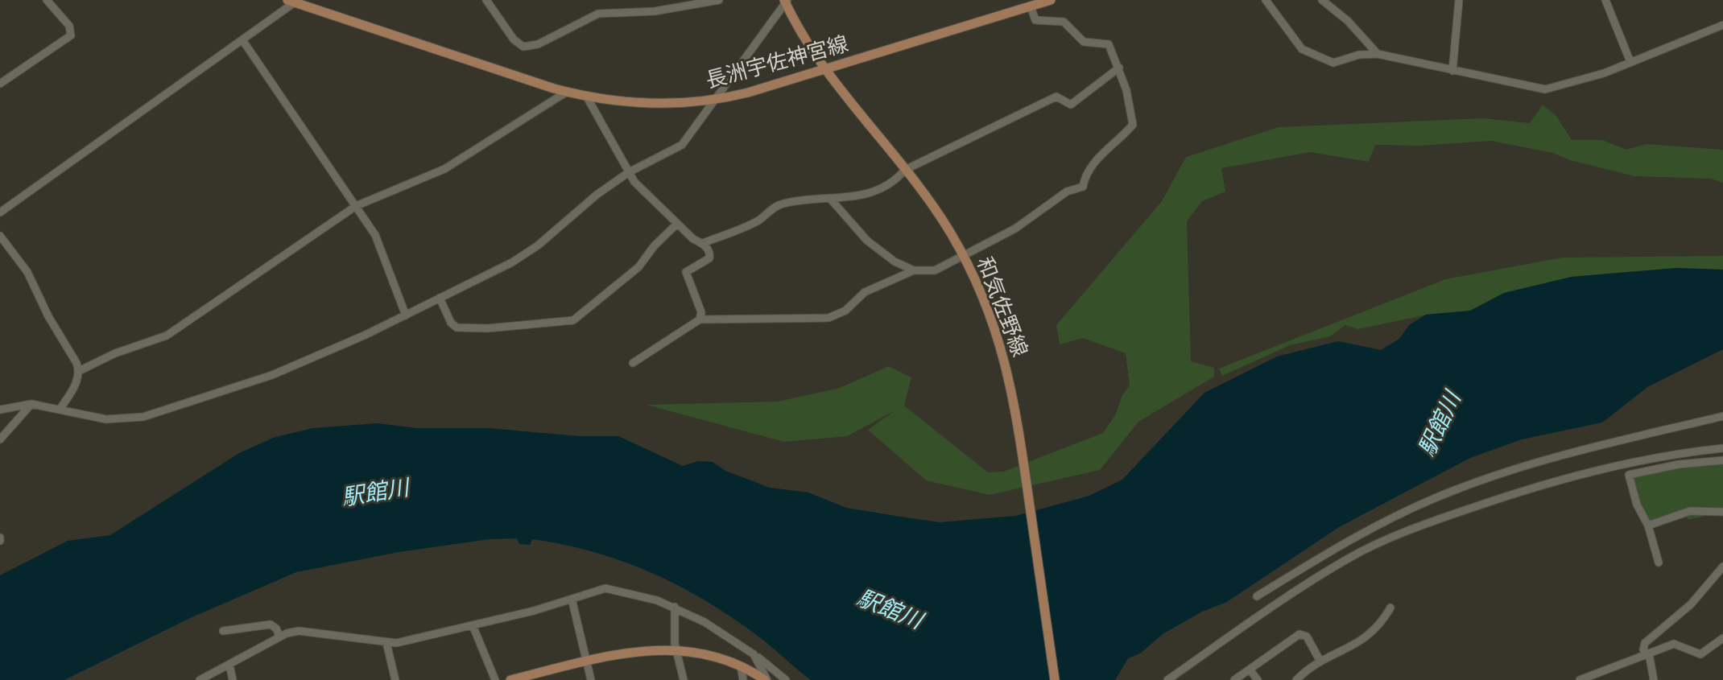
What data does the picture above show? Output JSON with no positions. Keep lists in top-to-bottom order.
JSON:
{
  "streets": {
    "main road": ["長洲宇佐神宮線", "和気佐野線"]
  },
  "crossings": [
    ["長洲宇佐神宮線", "和気佐野線"]
  ],
  "water": ["駅館川"]
}
